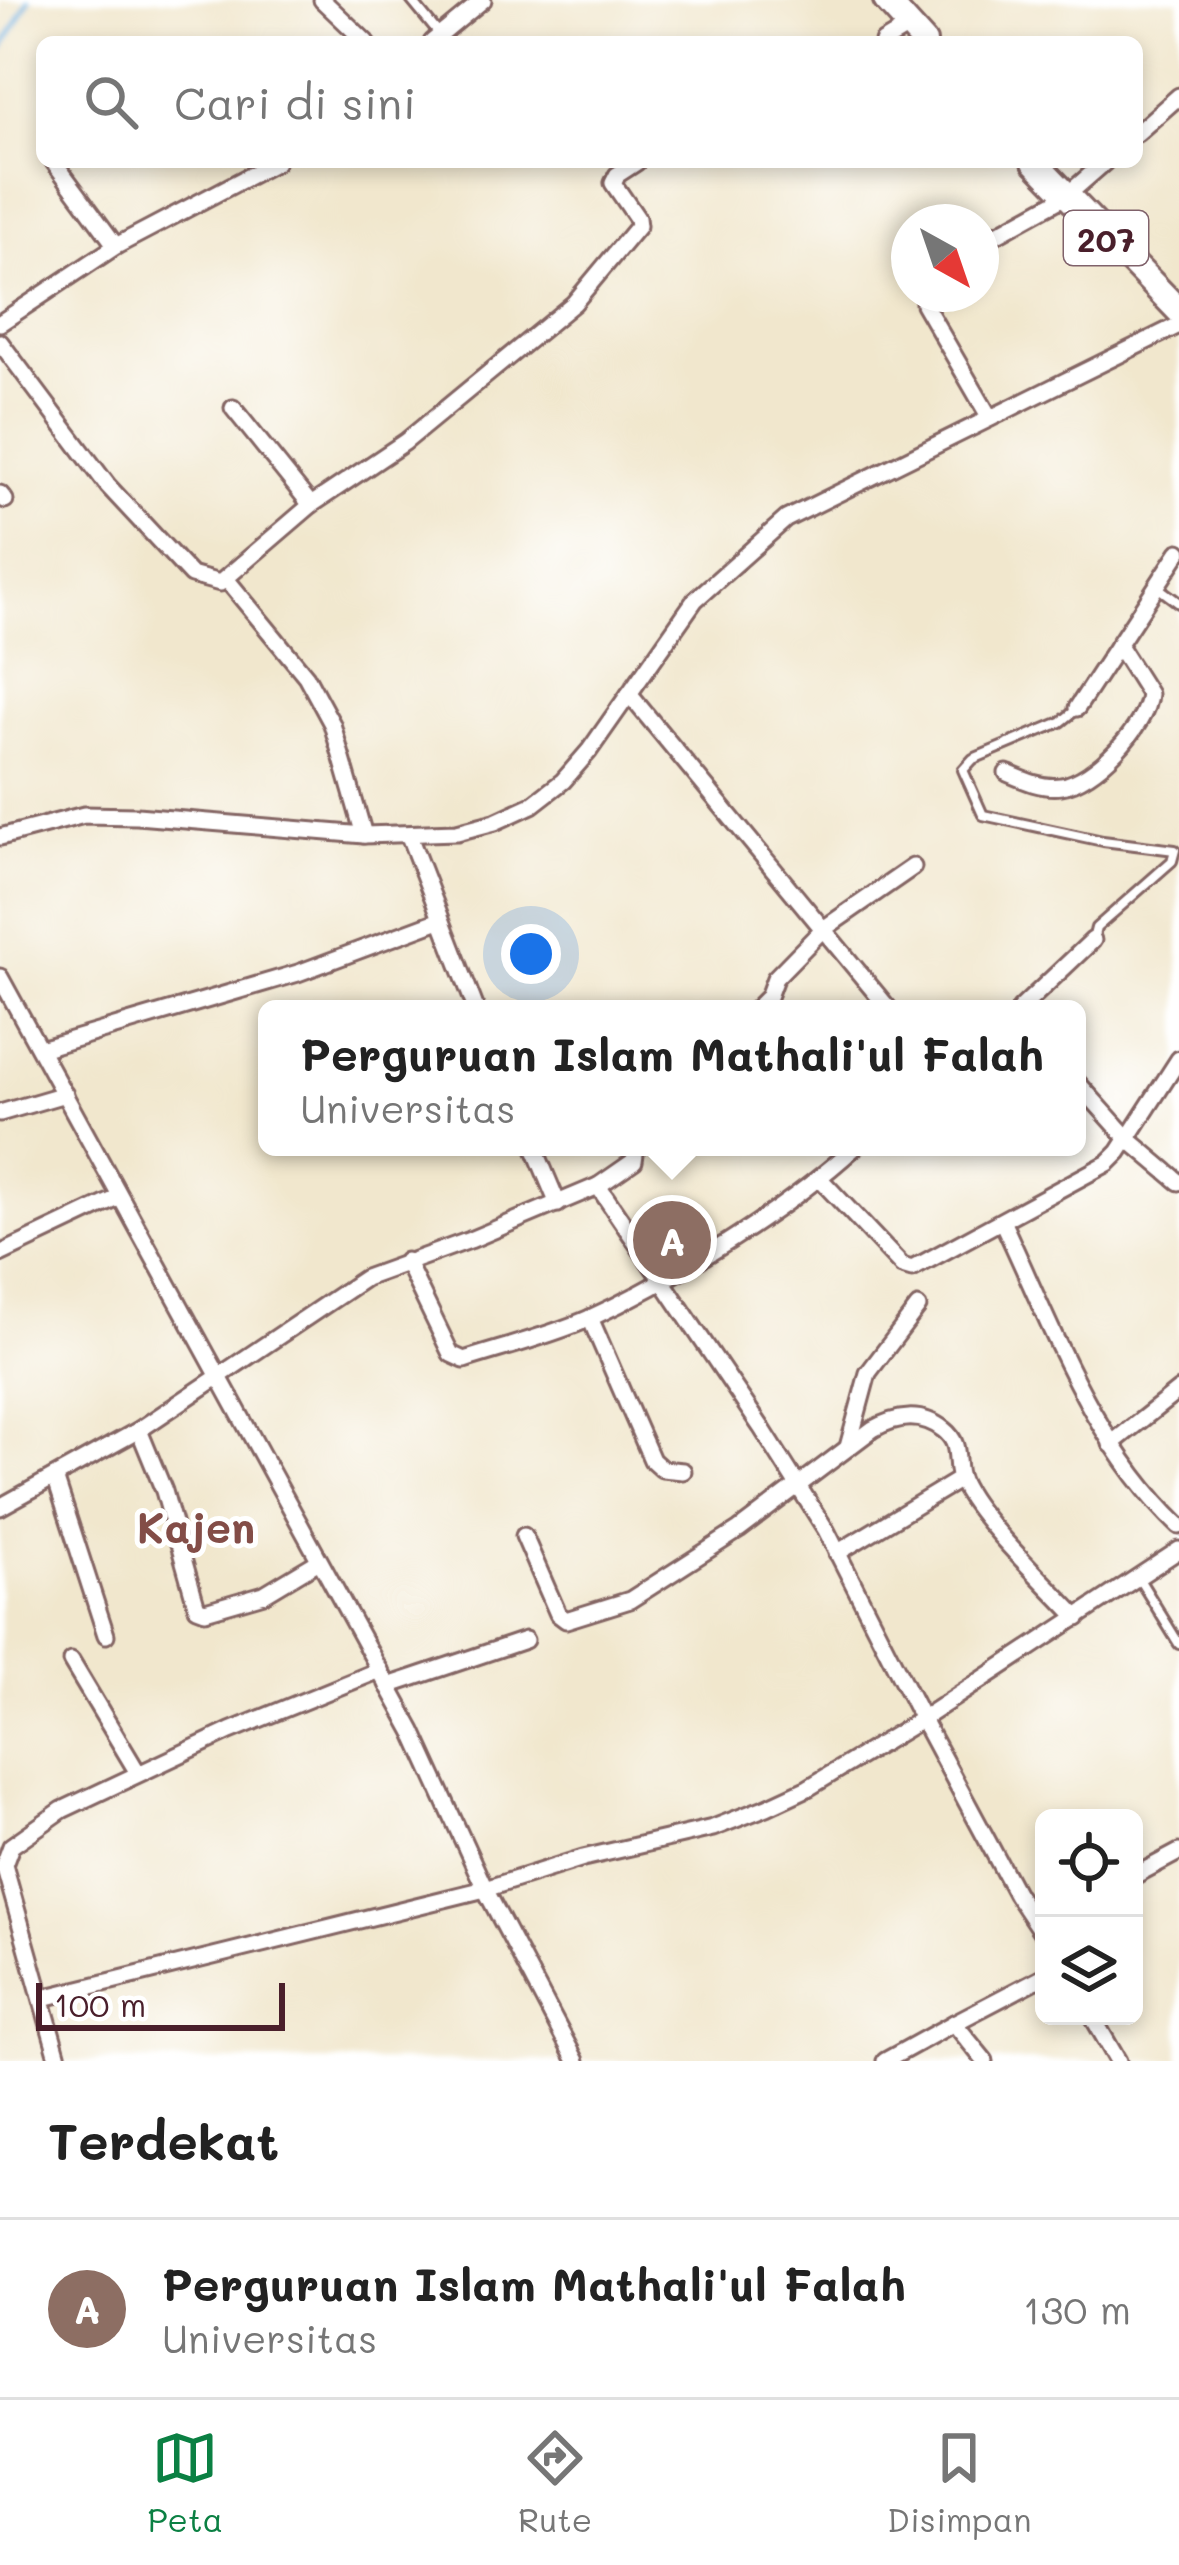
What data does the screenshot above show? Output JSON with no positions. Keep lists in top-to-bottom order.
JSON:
{
  "streets": {
    "main road": ["207"]
  },
  "districts": ["Kajen"],
  "scale_bar": "100 m",
  "north": "bottom right",
  "page": {
    "search": "Cari di sini",
    "popup": ["Perguruan Islam Mathali'ul Falah", "Universitas"],
    "pins": "A",
    "scale": "100 m",
    "heading": "Terdekat",
    "list": [
      {
        "mark": "A",
        "name": "Perguruan Islam Mathali'ul Falah",
        "note": "Universitas",
        "value": "130 m"
      }
    ],
    "nav": ["Peta", "Rute", "Disimpan"]
  }
}
